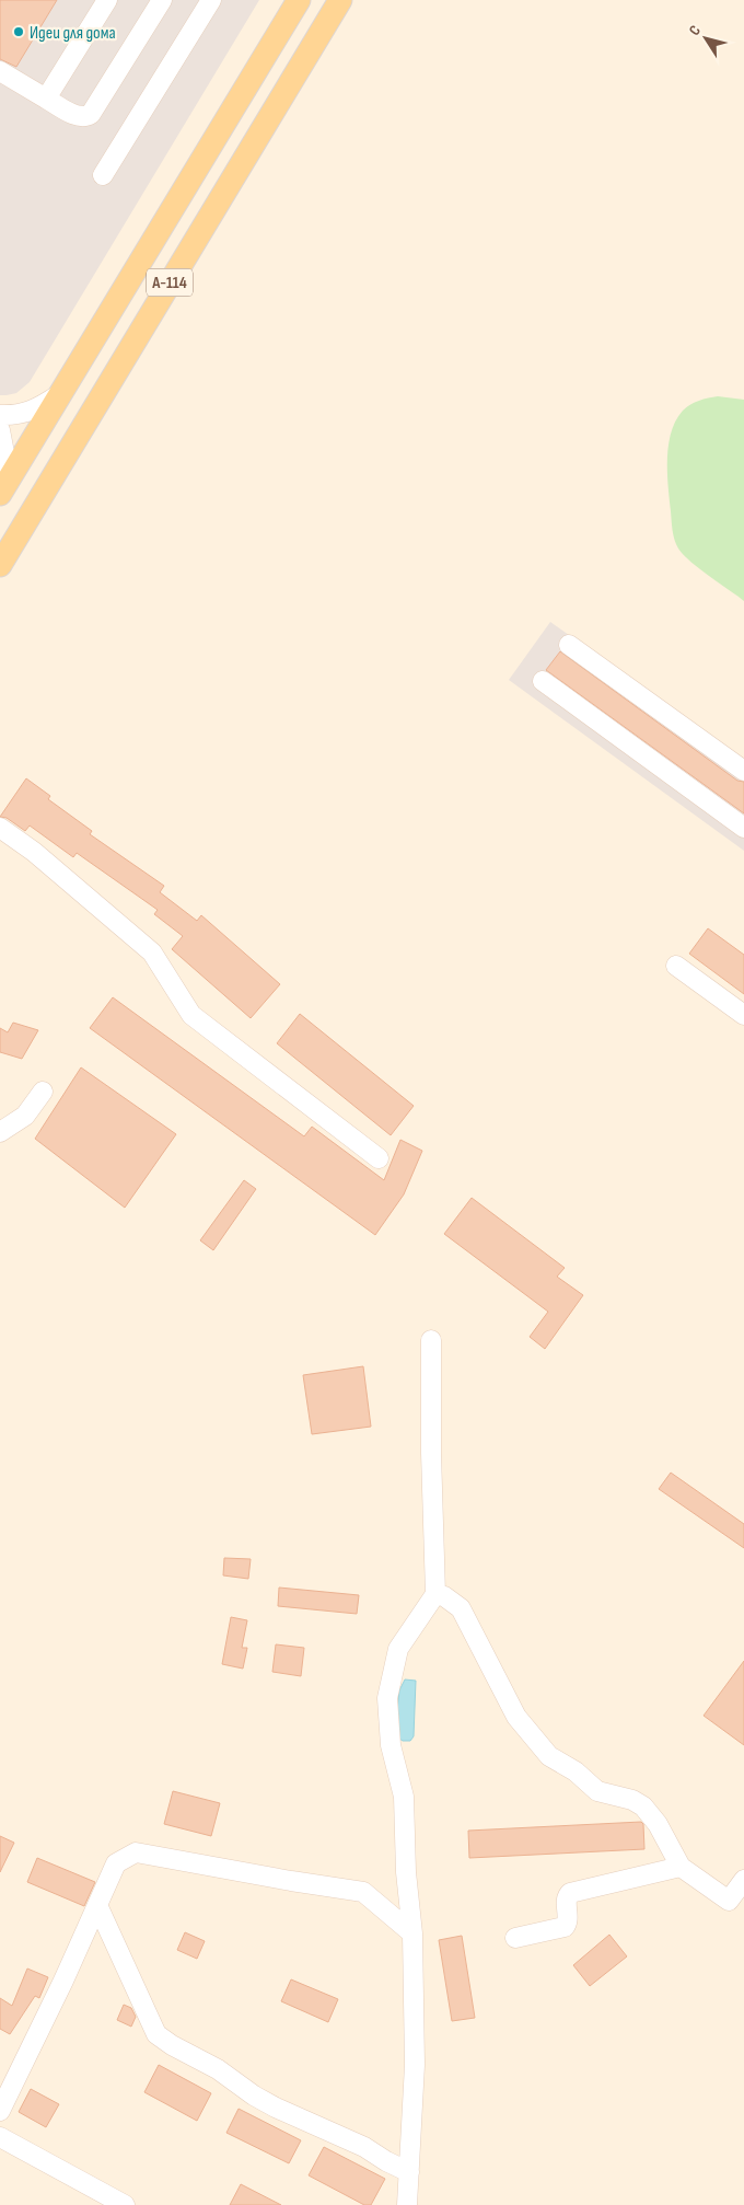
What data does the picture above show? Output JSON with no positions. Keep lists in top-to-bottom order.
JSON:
{
  "streets": {
    "main road": ["А-114"]
  },
  "places": ["Идеи для дома"],
  "north": "top left"
}
